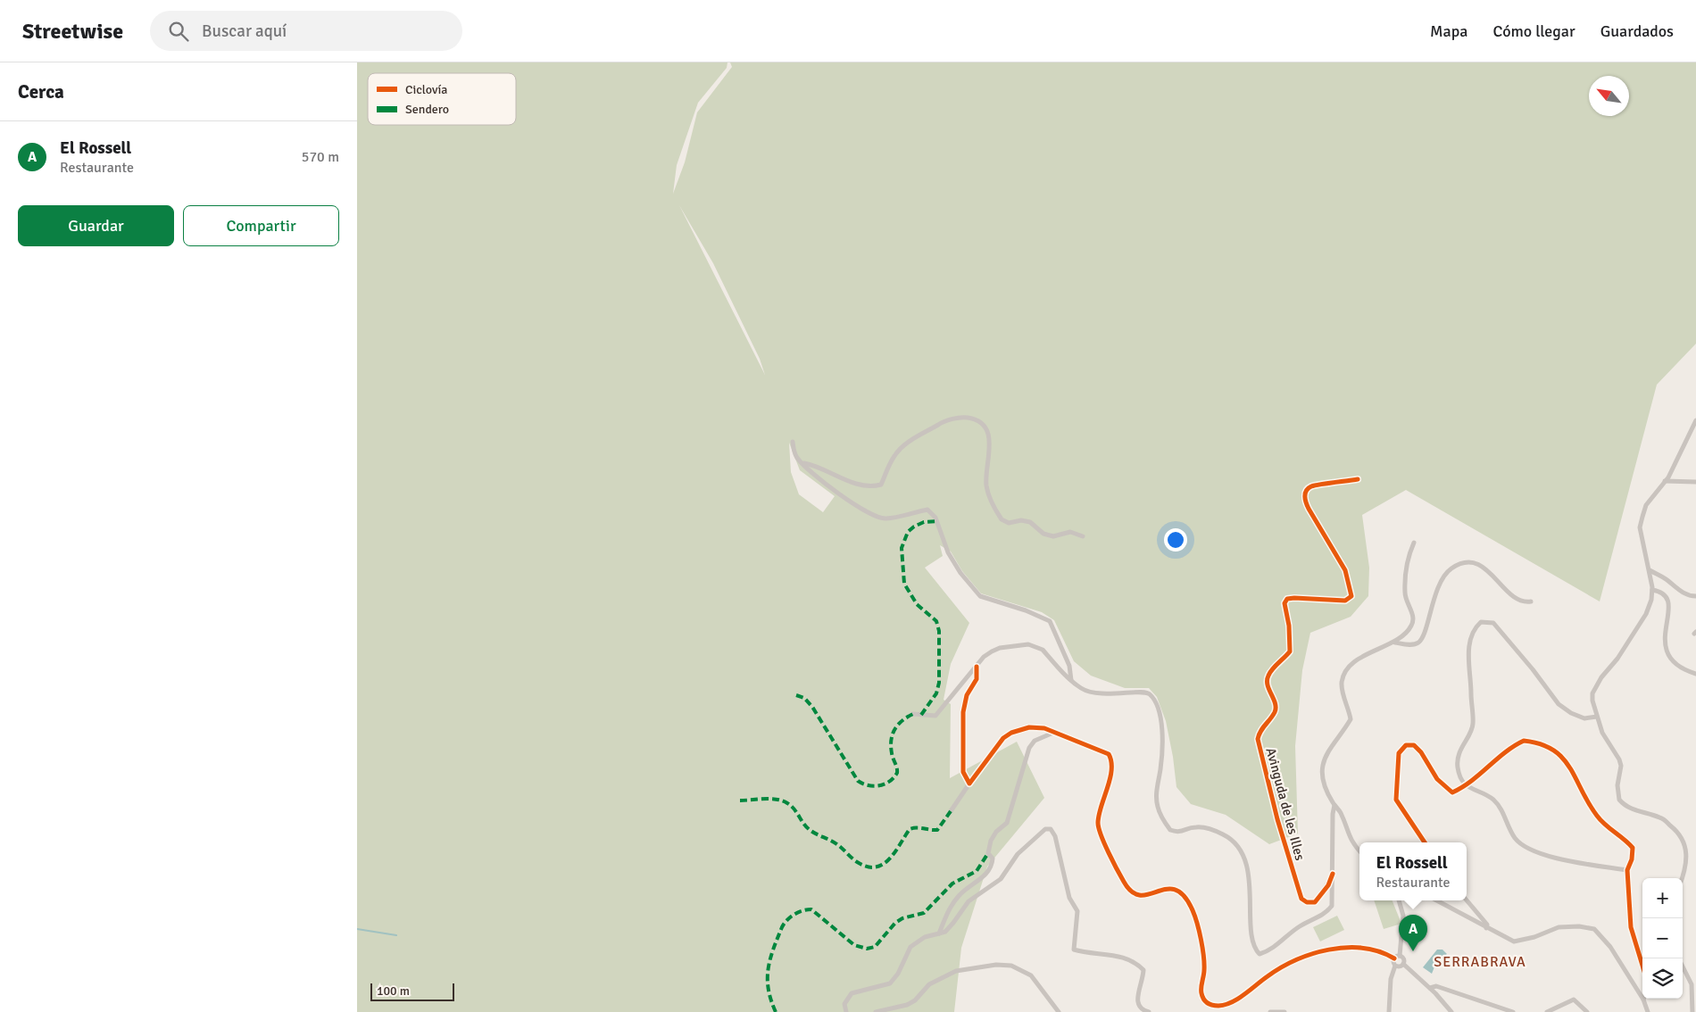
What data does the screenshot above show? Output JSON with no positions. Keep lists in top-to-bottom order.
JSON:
{
  "streets": {
    "street": ["Avinguda de les Illes"]
  },
  "districts": ["SERRABRAVA"],
  "legend": ["Ciclovía", "Sendero"],
  "scale_bar": "100 m",
  "north": "top left",
  "page": {
    "header": "Streetwise",
    "search": "Buscar aquí",
    "nav": ["Mapa", "Cómo llegar", "Guardados"],
    "heading": "Cerca",
    "list": [
      {
        "mark": "A",
        "name": "El Rossell",
        "note": "Restaurante",
        "value": "570 m"
      }
    ],
    "buttons": ["Guardar", "Compartir"],
    "popup": ["El Rossell", "Restaurante"],
    "map_buttons": ["+", "−"],
    "pins": "A",
    "scale": "100 m"
  }
}
